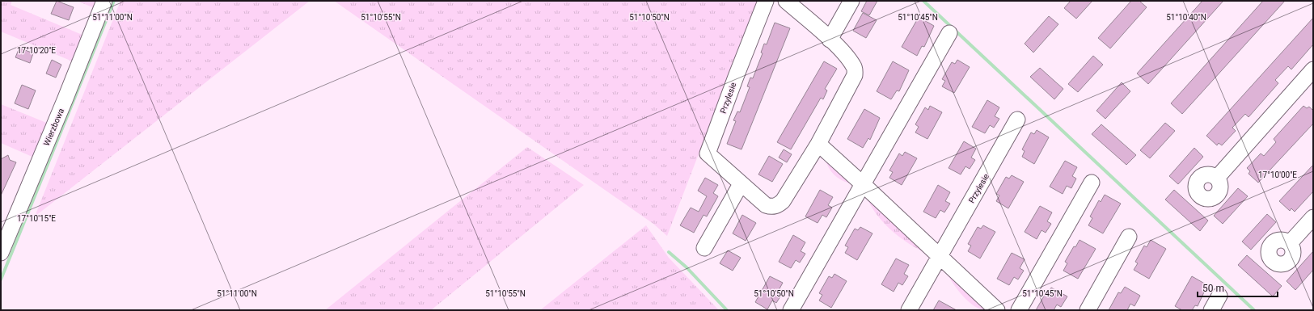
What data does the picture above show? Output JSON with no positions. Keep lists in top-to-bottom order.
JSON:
{
  "streets": {
    "street": ["Przylesie", "Wierzbowa"]
  },
  "scale_bar": "50 m",
  "coordinates": [
    "51°11'00\"N",
    "51°10'55\"N",
    "51°10'50\"N",
    "51°10'45\"N",
    "51°10'40\"N",
    "17°10'20\"E",
    "17°10'00\"E",
    "17°10'15\"E"
  ]
}
